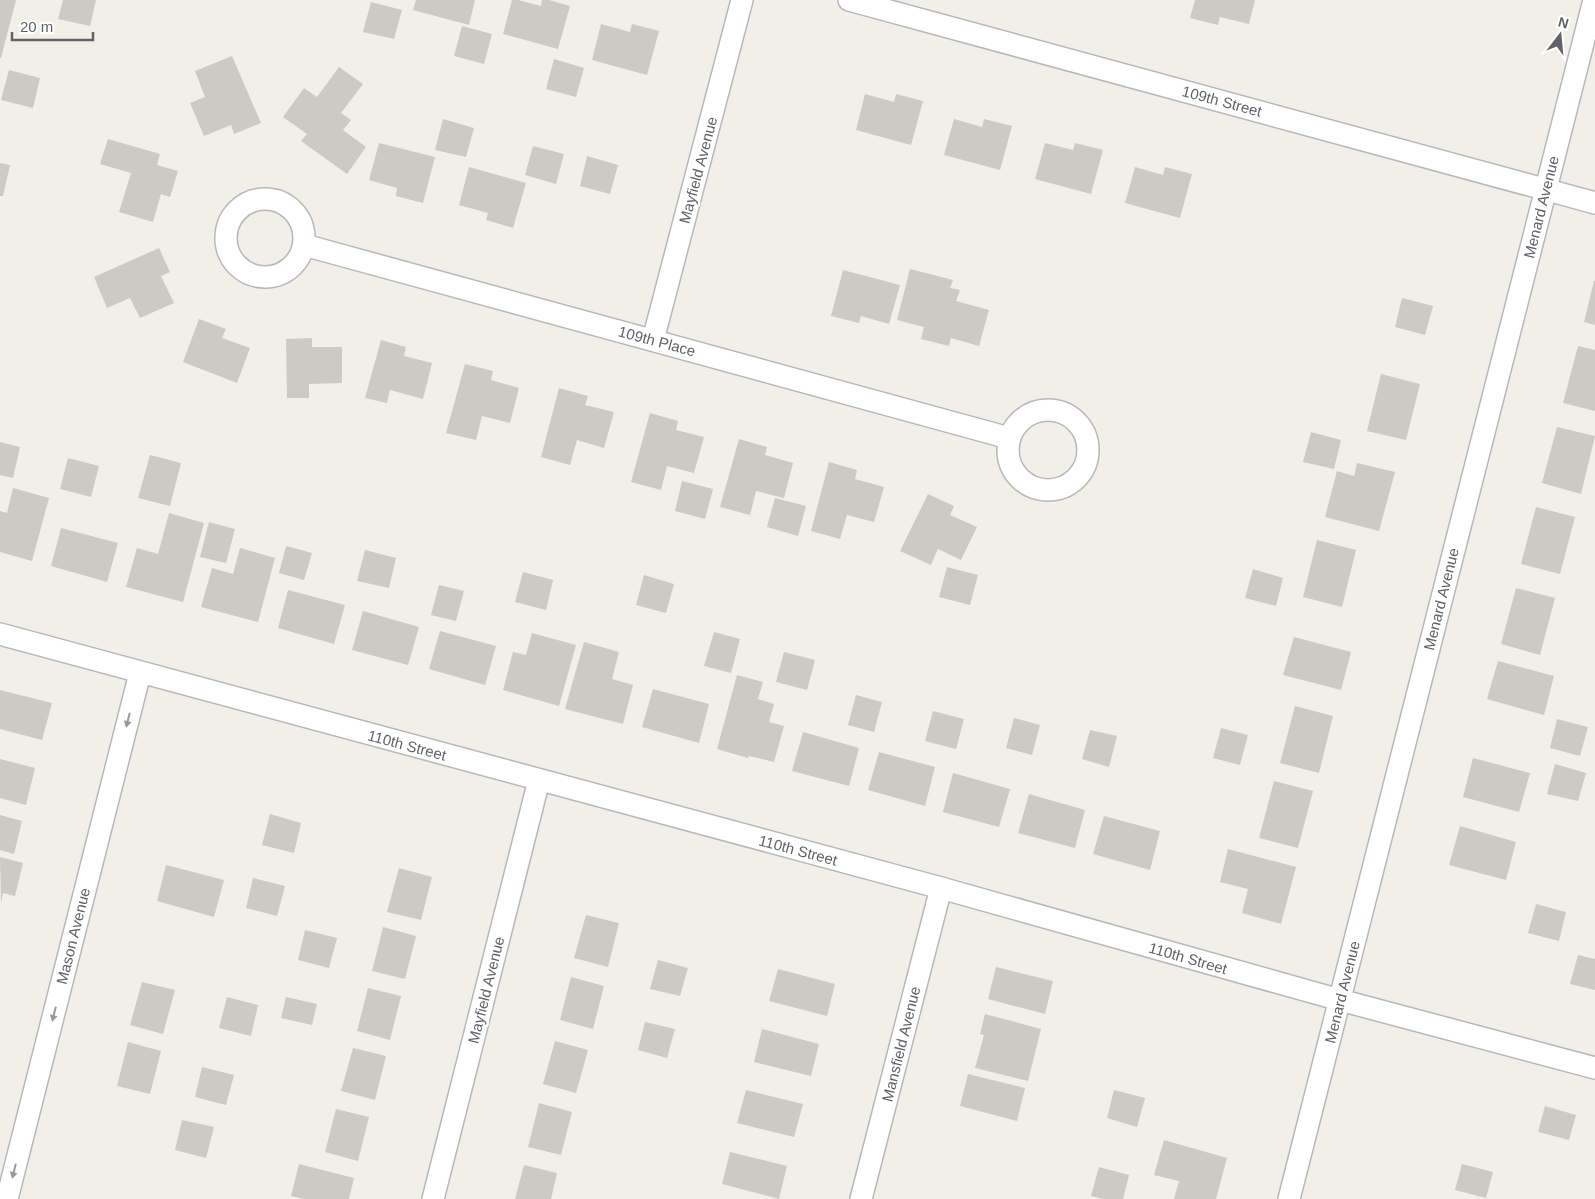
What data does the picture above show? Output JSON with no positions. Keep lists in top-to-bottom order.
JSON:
{
  "streets": {
    "street": [
      "109th Street",
      "Mayfield Avenue",
      "Menard Avenue",
      "109th Place",
      "110th Street",
      "Mason Avenue",
      "Mansfield Avenue"
    ]
  },
  "crossings": [
    ["109th Street", "Menard Avenue"],
    ["Mayfield Avenue", "109th Place"],
    ["Mayfield Avenue", "110th Street"],
    ["Menard Avenue", "110th Street"],
    ["110th Street", "Mason Avenue"],
    ["110th Street", "Mansfield Avenue"]
  ],
  "one_way": ["Mason Avenue"],
  "scale_bar": "20 m",
  "north": "top"
}
